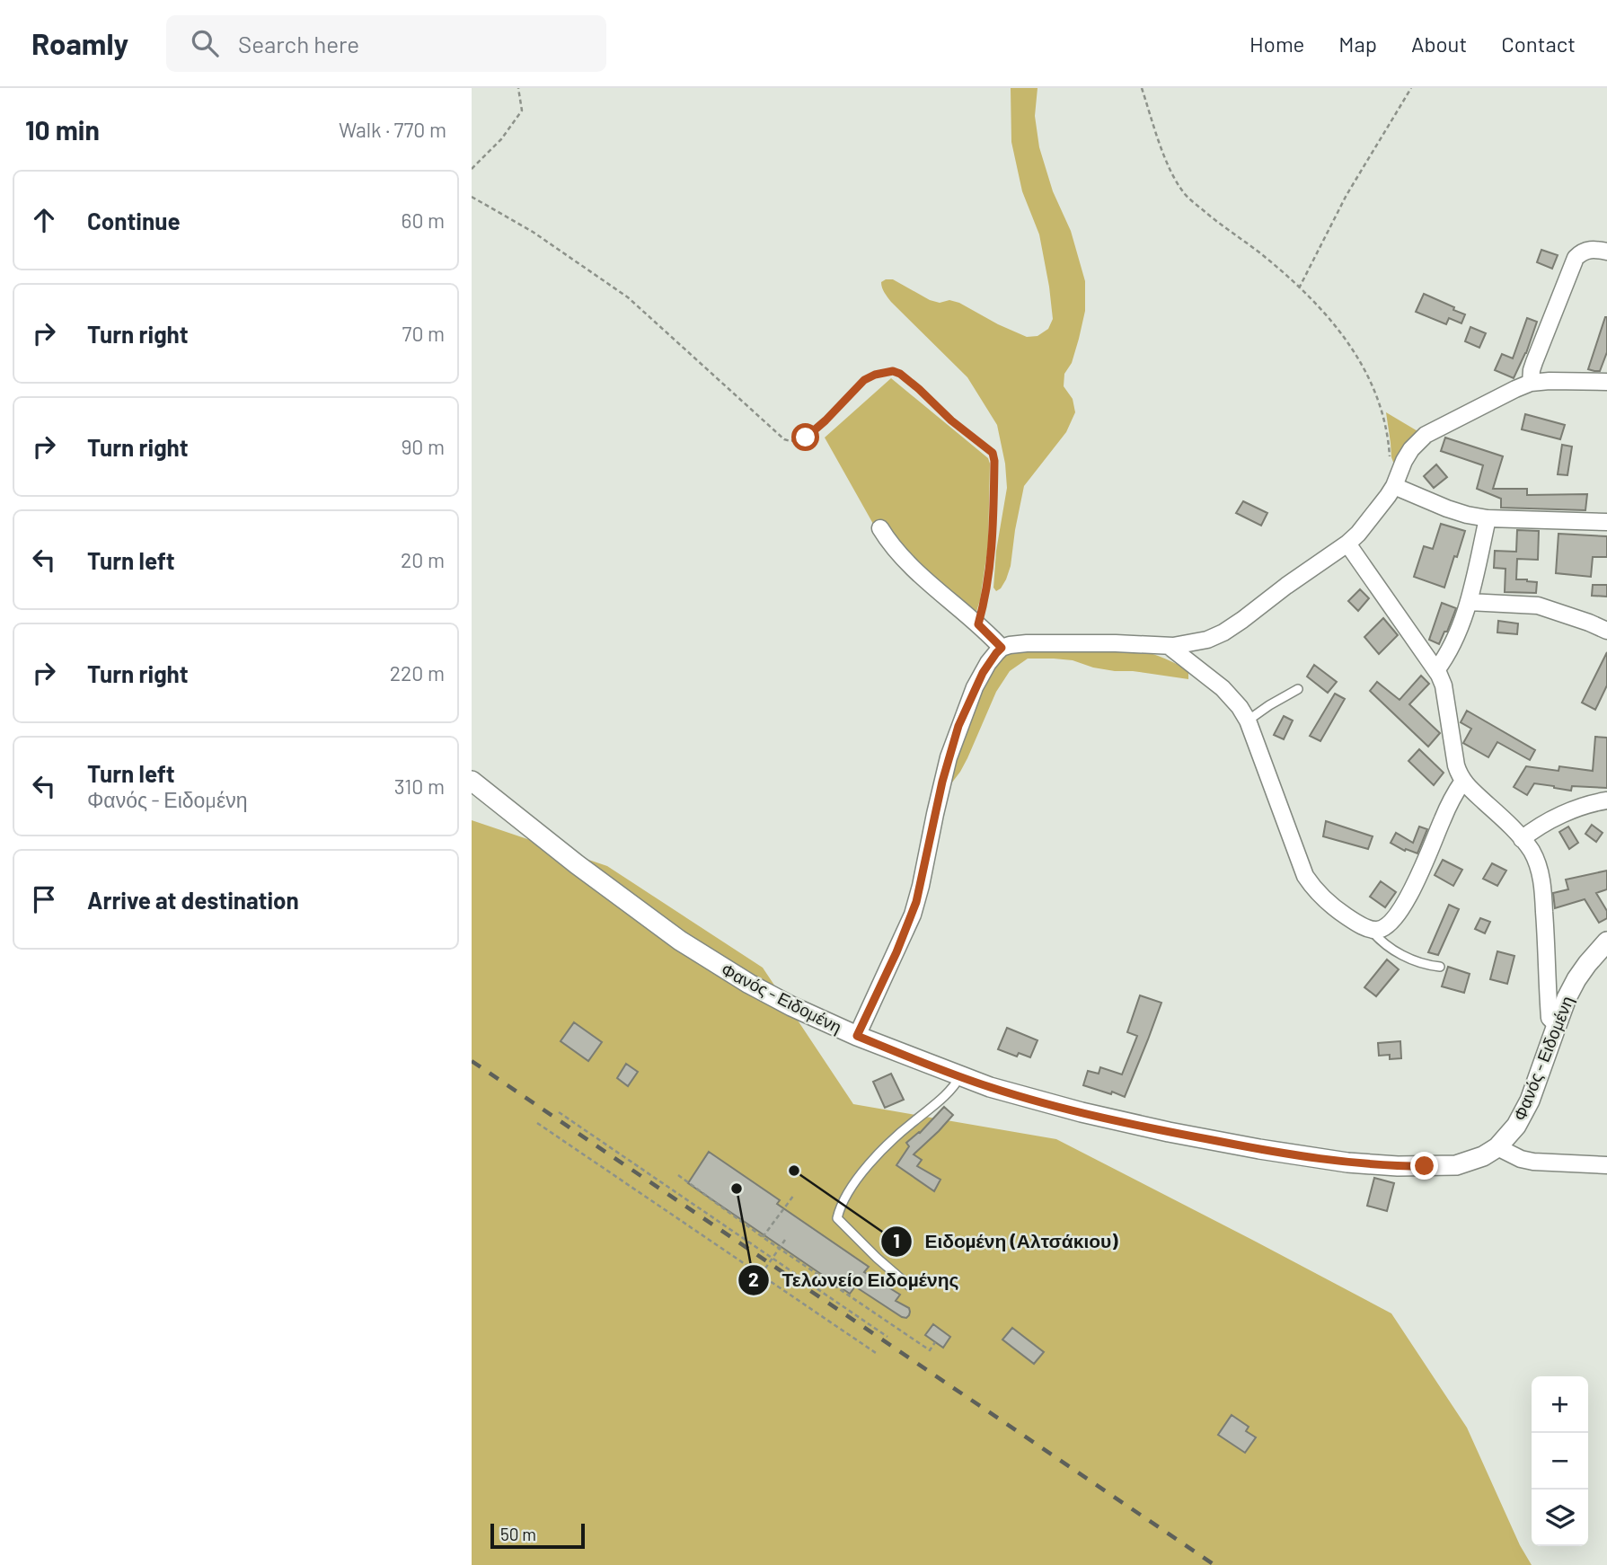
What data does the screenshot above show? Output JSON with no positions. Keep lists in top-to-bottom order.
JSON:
{
  "streets": {
    "street": ["Φανός - Ειδομένη"]
  },
  "places": ["Ειδομένη (Αλτσάκιου)", "Τελωνείο Ειδομένης"],
  "scale_bar": "50 m",
  "page": {
    "header": "Roamly",
    "search": "Search here",
    "nav": [
      "Home",
      "Map",
      "About",
      "Contact"
    ],
    "heading": ["10 min", "Walk · 770 m"],
    "list": [
      ["Continue", "60 m"],
      ["Turn right", "70 m"],
      ["Turn right", "90 m"],
      ["Turn left", "20 m"],
      ["Turn right", "220 m"],
      ["Turn left", "Φανός - Ειδομένη", "310 m"],
      "Arrive at destination"
    ],
    "map_buttons": ["+", "−"],
    "scale": "50 m"
  }
}
